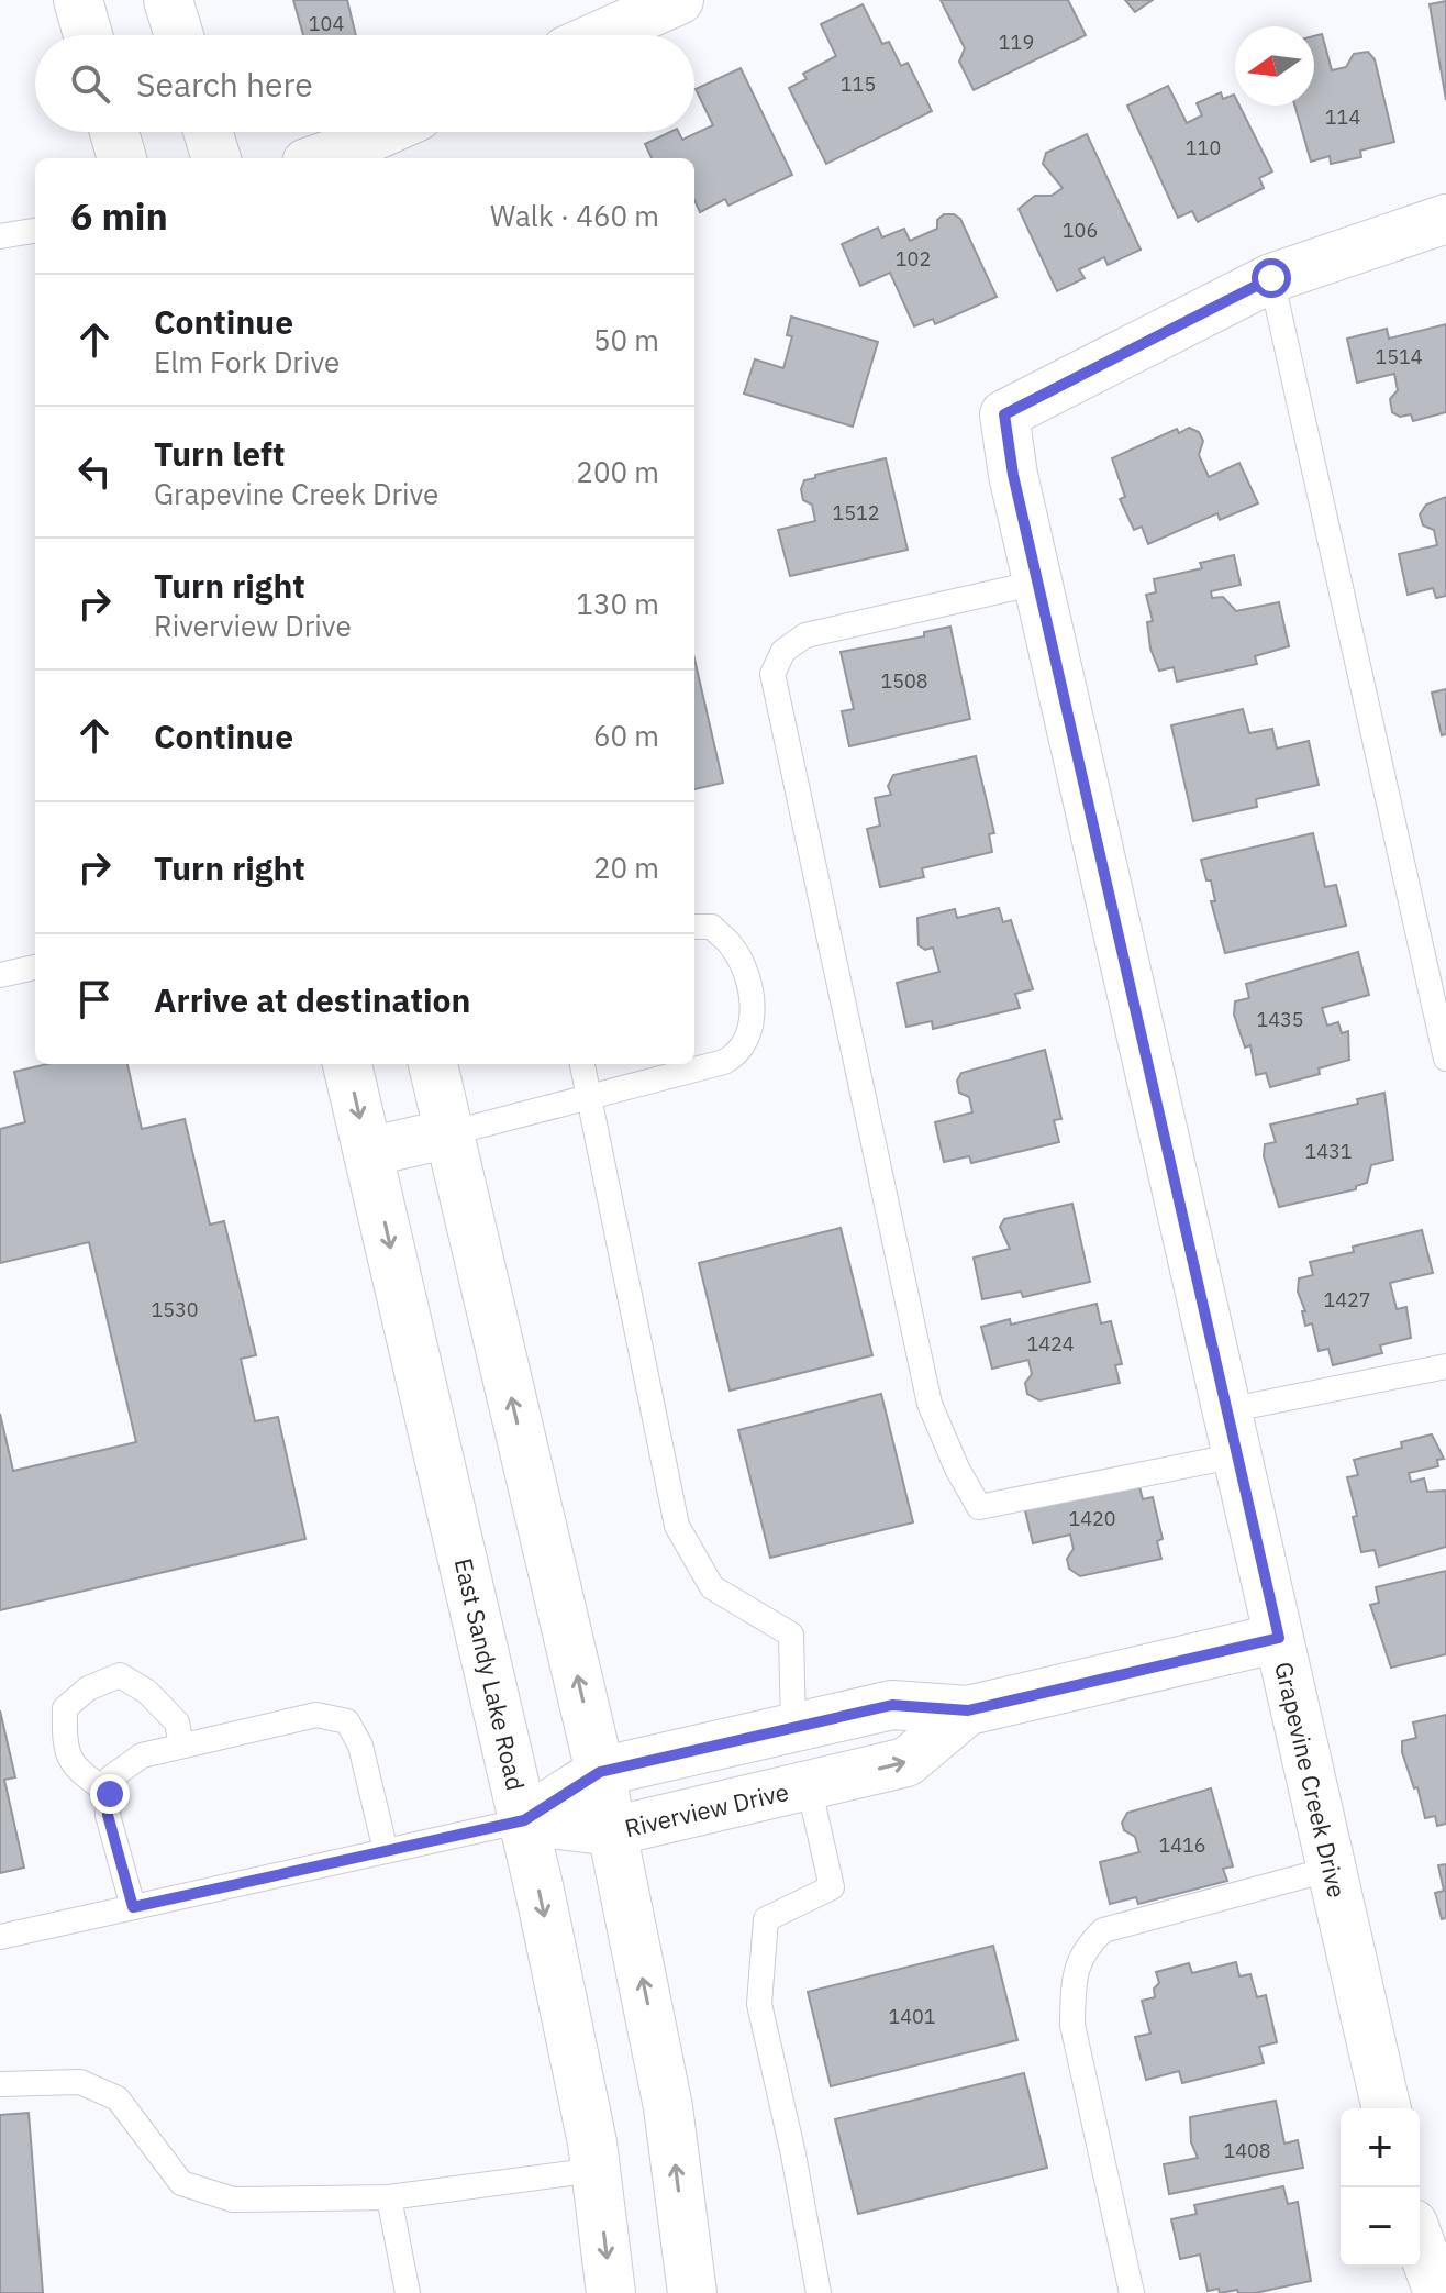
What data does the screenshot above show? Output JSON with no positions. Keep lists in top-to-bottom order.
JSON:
{
  "streets": {
    "street": ["East Sandy Lake Road", "Grapevine Creek Drive", "Riverview Drive"]
  },
  "crossings": [
    ["East Sandy Lake Road", "Riverview Drive"],
    ["Grapevine Creek Drive", "Riverview Drive"]
  ],
  "house_numbers": [
    "104",
    "119",
    "115",
    "114",
    "110",
    "106",
    "102",
    "1514",
    "1512",
    "1508",
    "1435",
    "1431",
    "1427",
    "1530",
    "1424",
    "1420",
    "1416",
    "1401",
    "1408"
  ],
  "north": "left",
  "page": {
    "search": "Search here",
    "heading": ["6 min", "Walk · 460 m"],
    "list": [
      ["Continue", "Elm Fork Drive", "50 m"],
      ["Turn left", "Grapevine Creek Drive", "200 m"],
      ["Turn right", "Riverview Drive", "130 m"],
      ["Continue", "60 m"],
      ["Turn right", "20 m"],
      "Arrive at destination"
    ],
    "map_buttons": ["+", "−"]
  }
}
